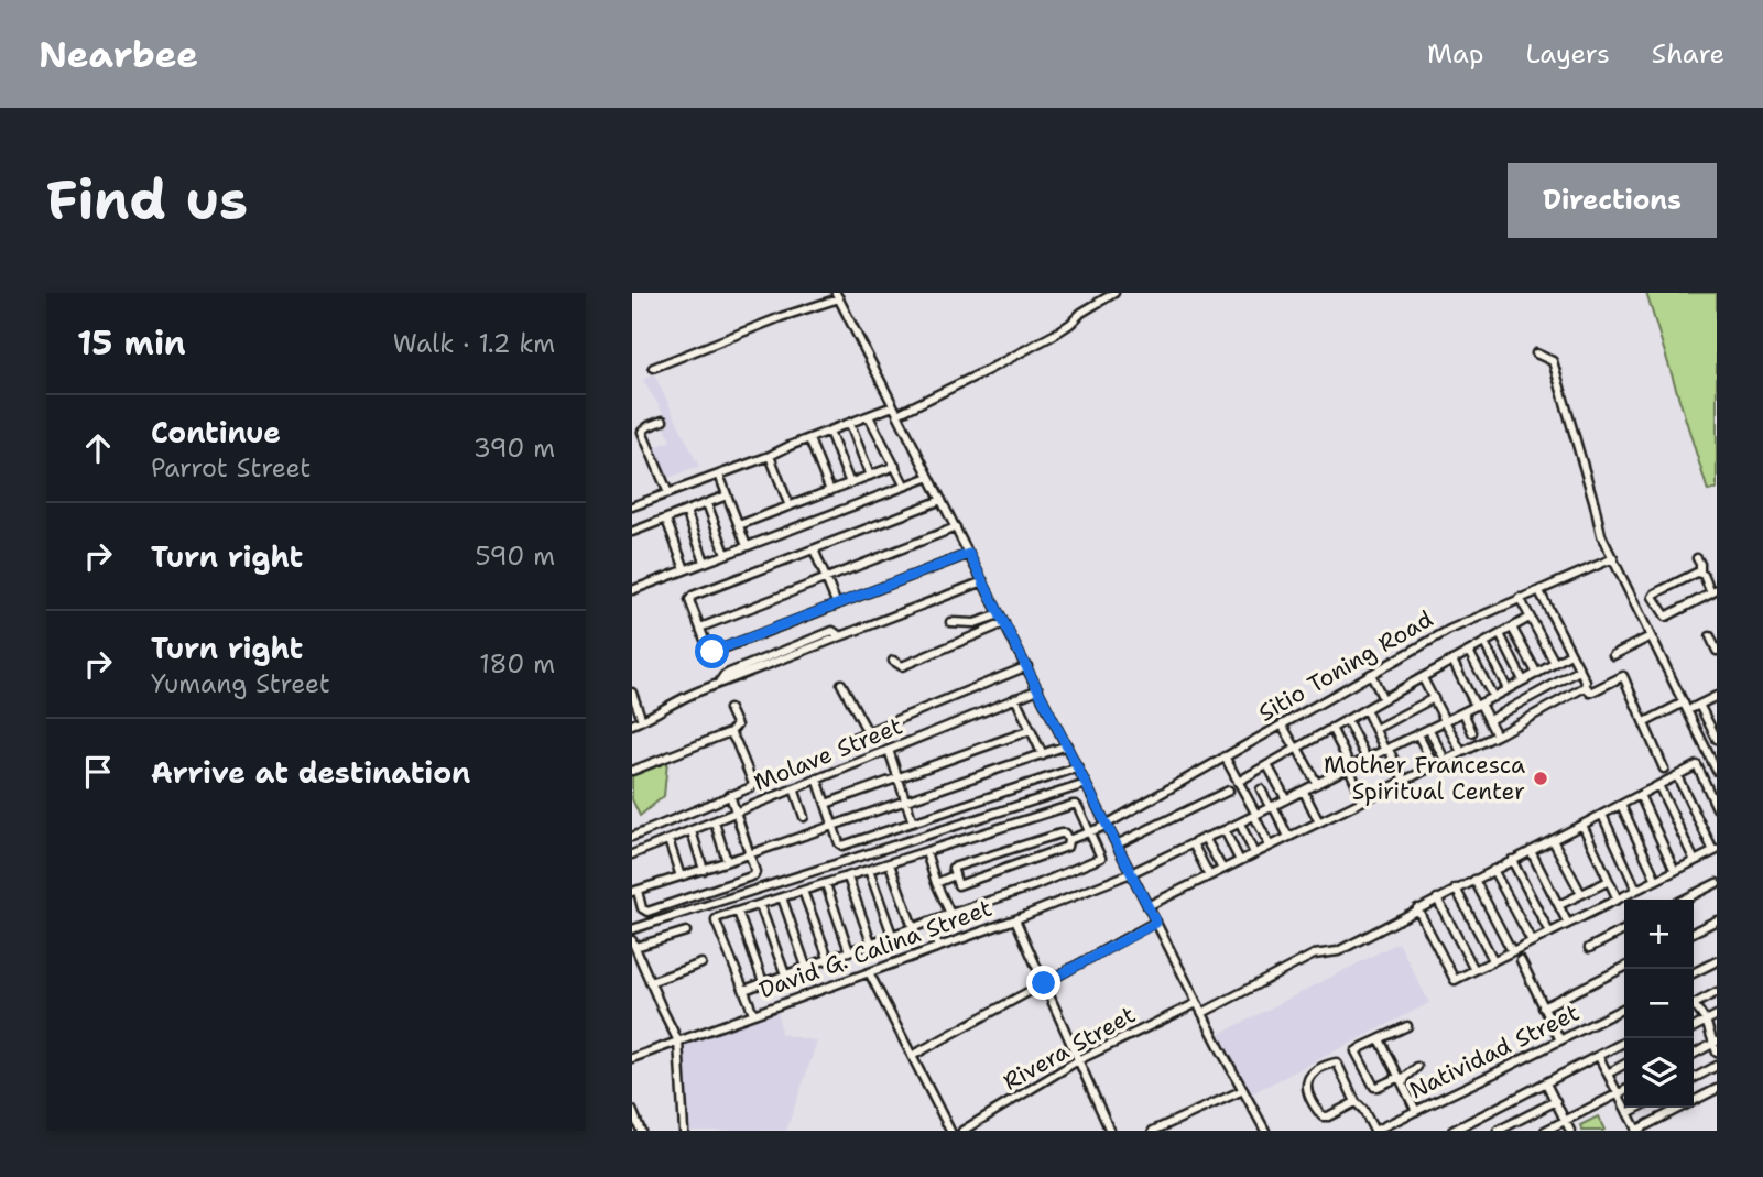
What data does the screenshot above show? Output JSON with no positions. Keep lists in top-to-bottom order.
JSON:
{
  "streets": {
    "street": [
      "Sitio Toning Road",
      "Molave Street",
      "David G. Calina Street",
      "Rivera Street",
      "Natividad Street"
    ]
  },
  "places": ["Mother Francesca Spiritual Center"],
  "page": {
    "header": "Nearbee",
    "nav": ["Map", "Layers", "Share"],
    "buttons": "Directions",
    "title": "Find us",
    "heading": ["15 min", "Walk · 1.2 km"],
    "list": [
      ["Continue", "Parrot Street", "390 m"],
      ["Turn right", "590 m"],
      ["Turn right", "Yumang Street", "180 m"],
      "Arrive at destination"
    ],
    "map_buttons": ["+", "−"]
  }
}
